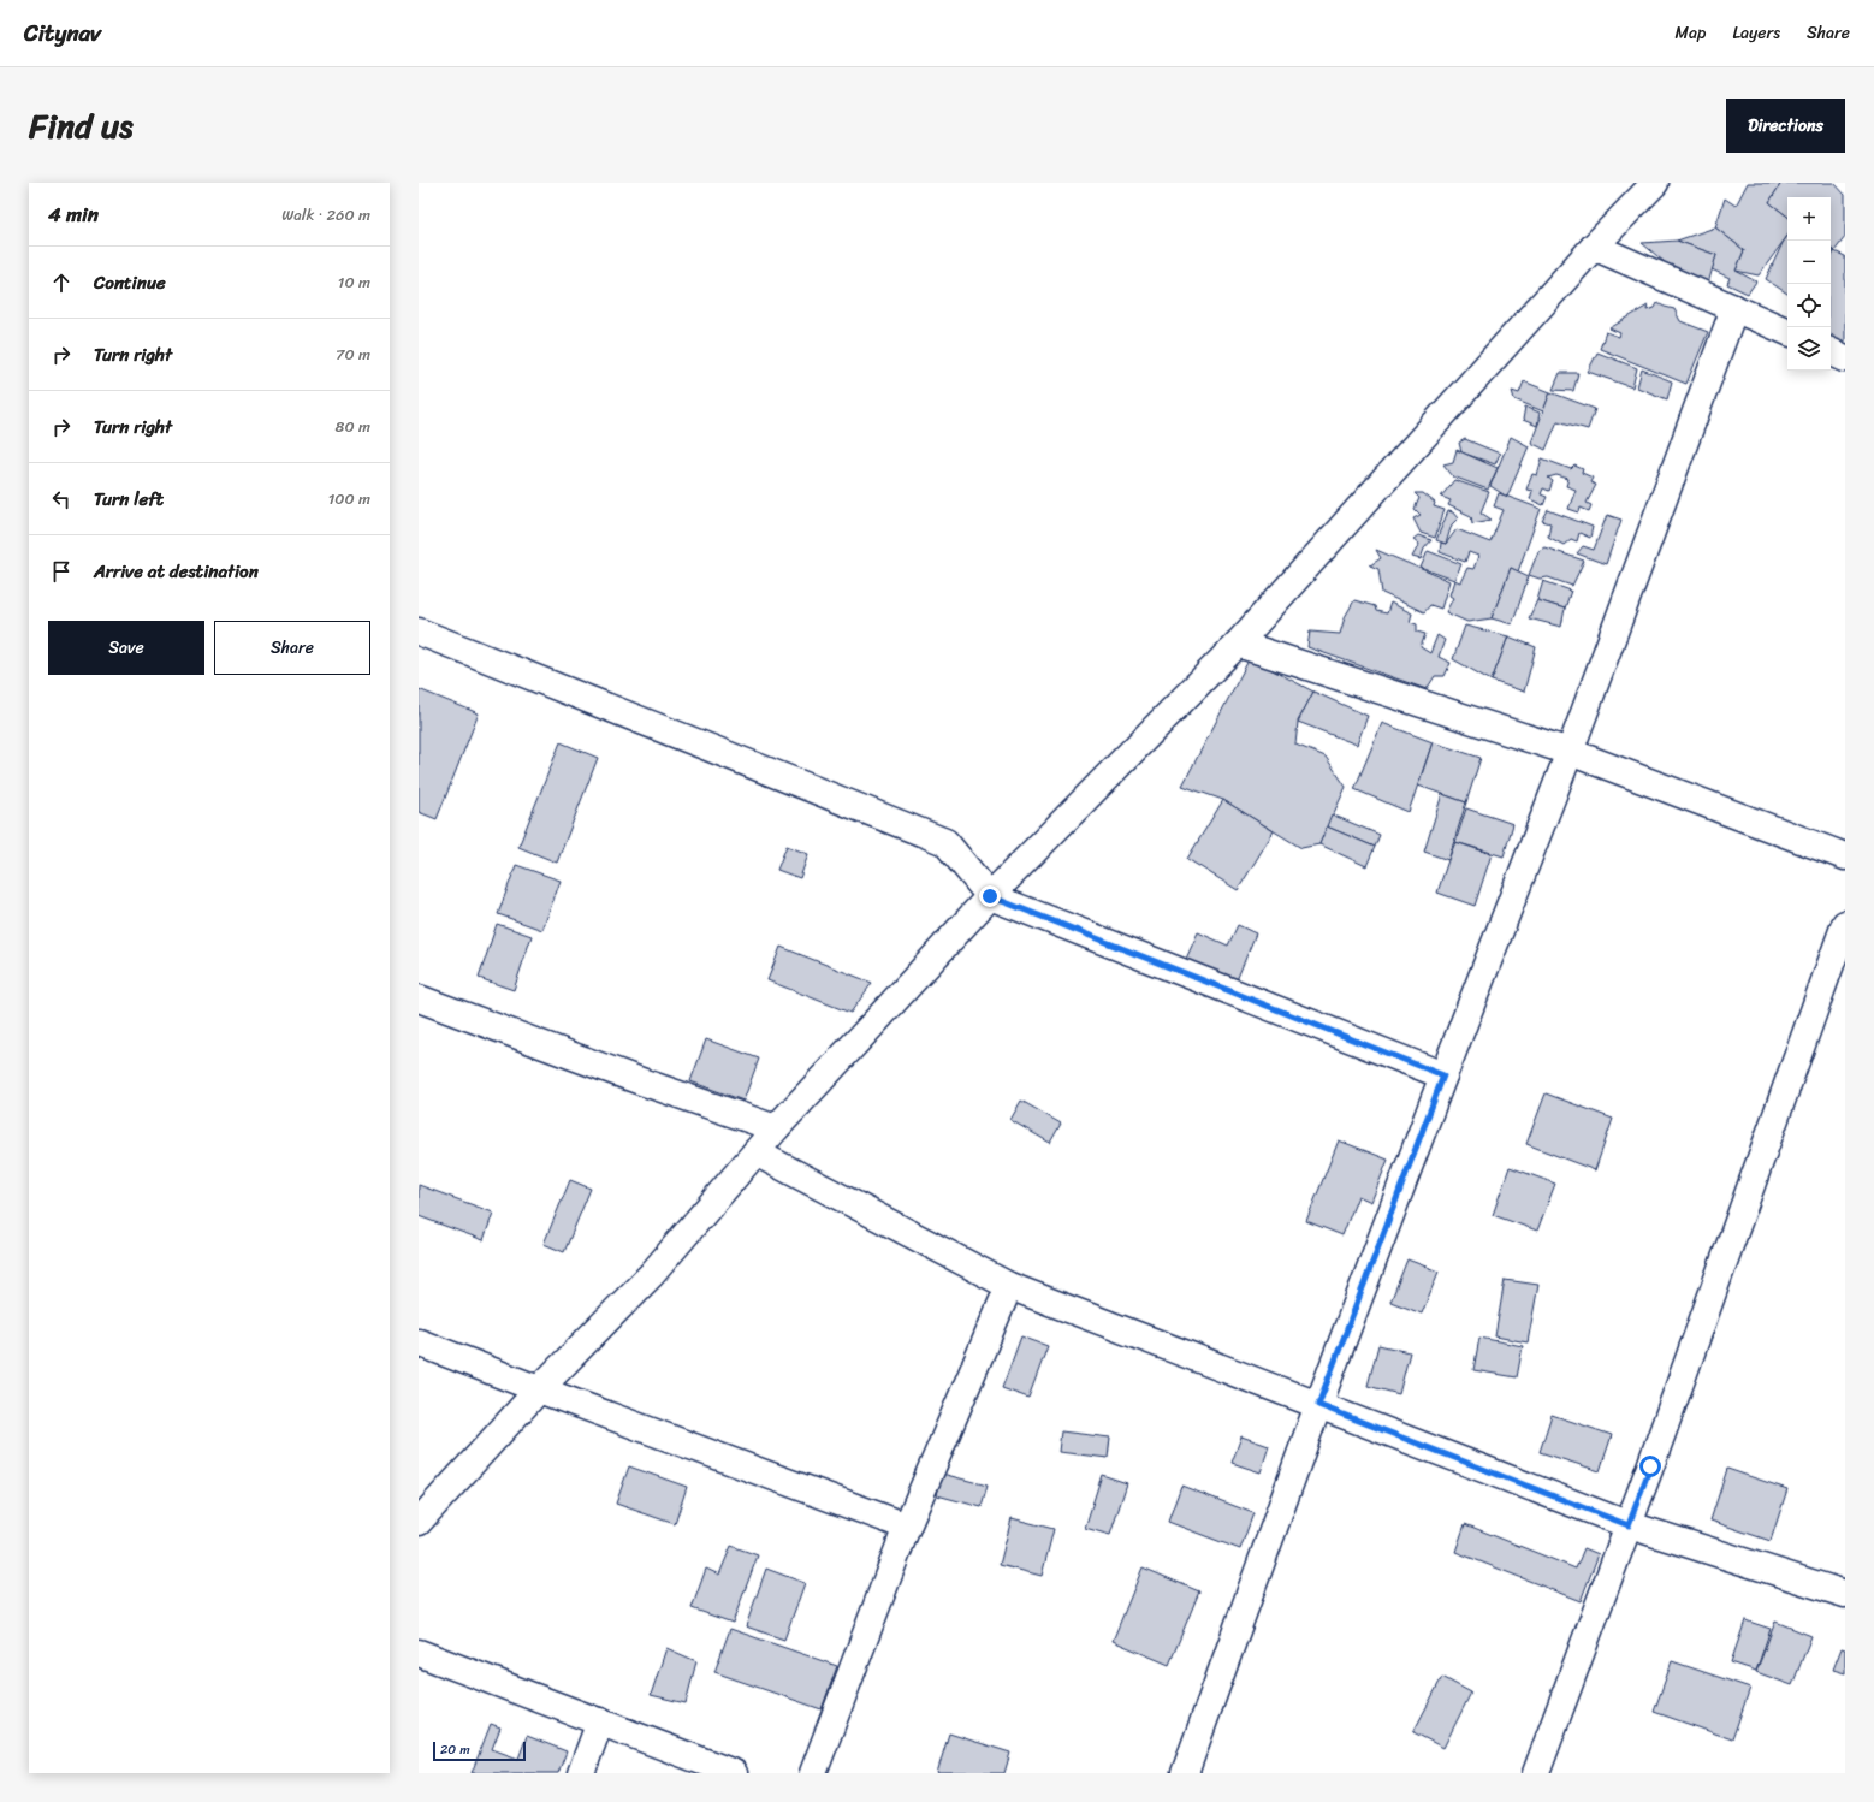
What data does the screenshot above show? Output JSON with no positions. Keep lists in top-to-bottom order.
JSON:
{
  "scale_bar": "20 m",
  "page": {
    "header": "Citynav",
    "nav": ["Map", "Layers", "Share"],
    "title": "Find us",
    "buttons": [
      "Directions",
      ["Save", "Share"]
    ],
    "heading": ["4 min", "Walk · 260 m"],
    "map_buttons": ["+", "−"],
    "list": [
      ["Continue", "10 m"],
      ["Turn right", "70 m"],
      ["Turn right", "80 m"],
      ["Turn left", "100 m"],
      "Arrive at destination"
    ],
    "scale": "20 m"
  }
}
